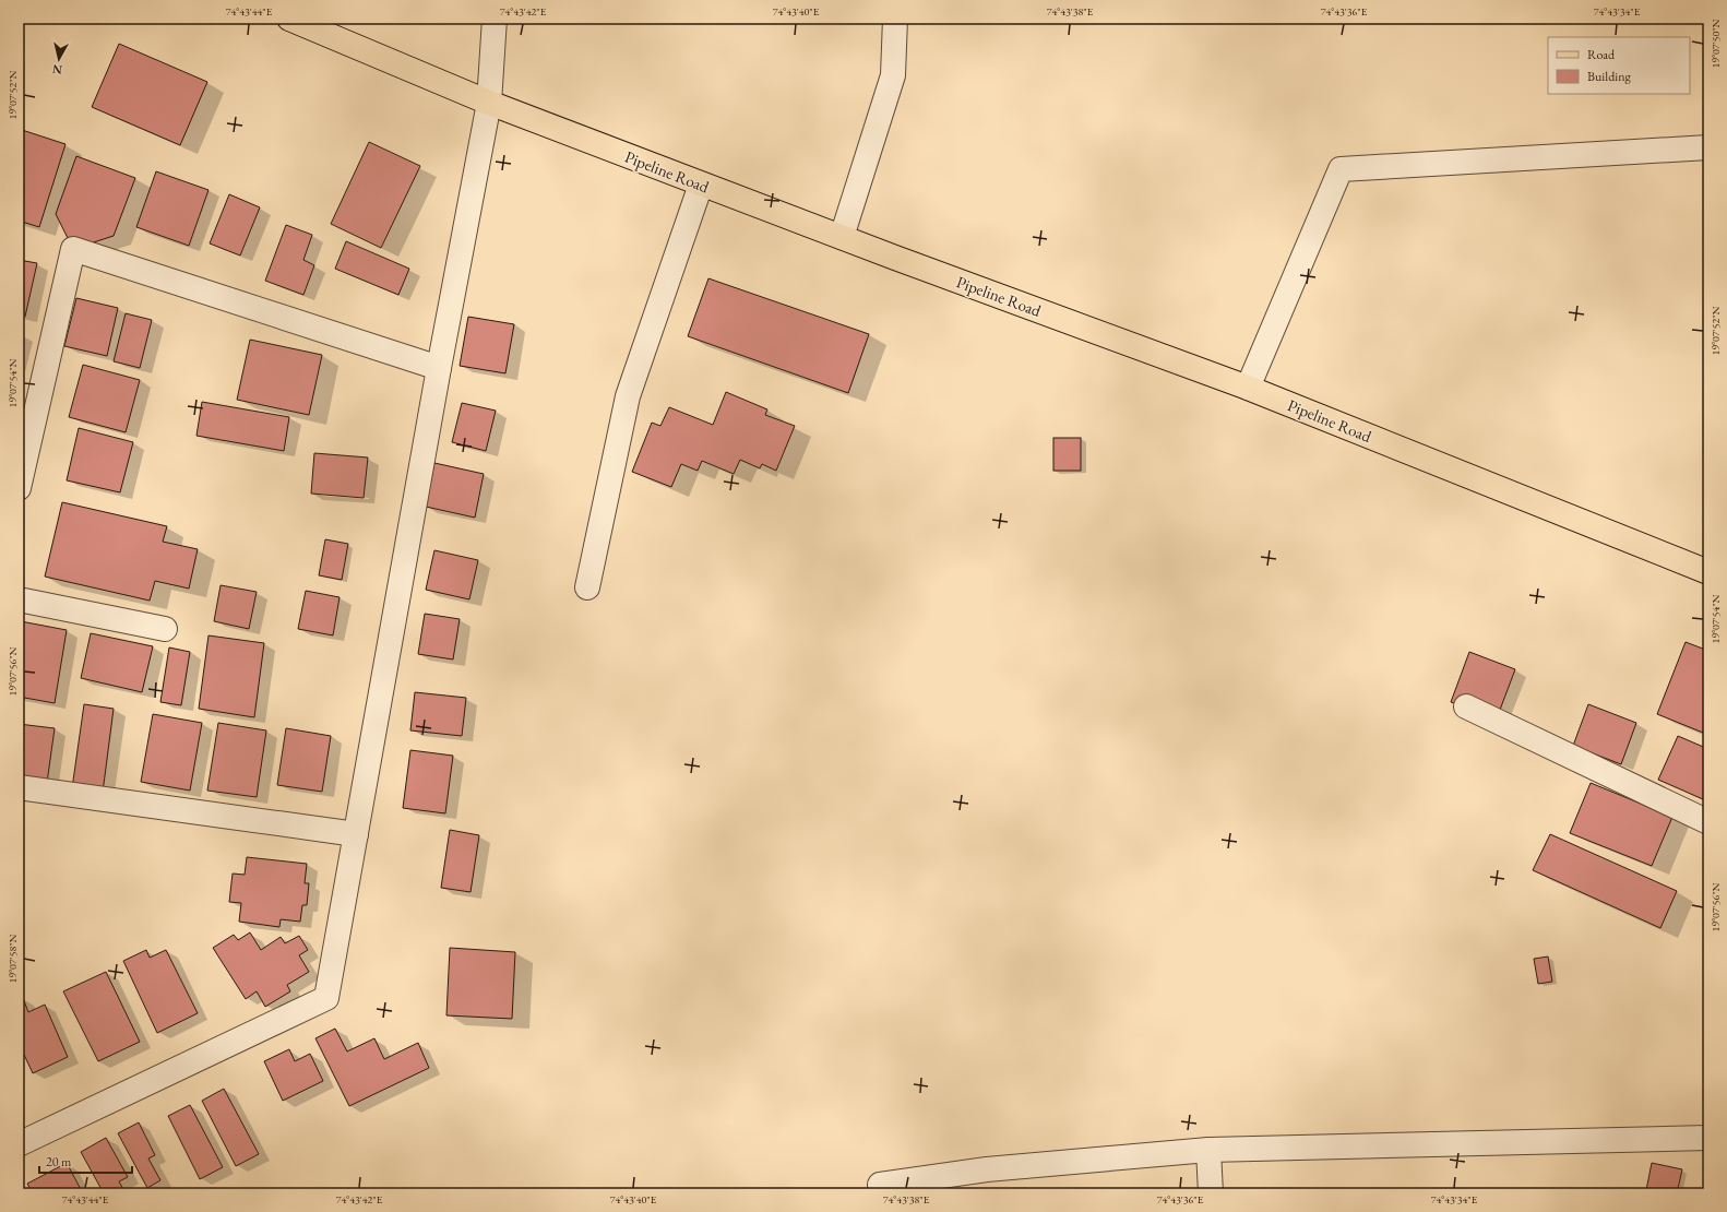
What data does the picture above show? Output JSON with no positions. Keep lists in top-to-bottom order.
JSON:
{
  "streets": {
    "main road": ["Pipeline Road"]
  },
  "legend": ["Road", "Building"],
  "scale_bar": "20 m",
  "north": "bottom",
  "coordinates": [
    "74°43'44\"E",
    "74°43'42\"E",
    "74°43'40\"E",
    "74°43'38\"E",
    "74°43'36\"E",
    "74°43'34\"E",
    "19°07'50\"N",
    "19°07'52\"N",
    "19°07'54\"N",
    "19°07'56\"N",
    "19°07'58\"N"
  ]
}
